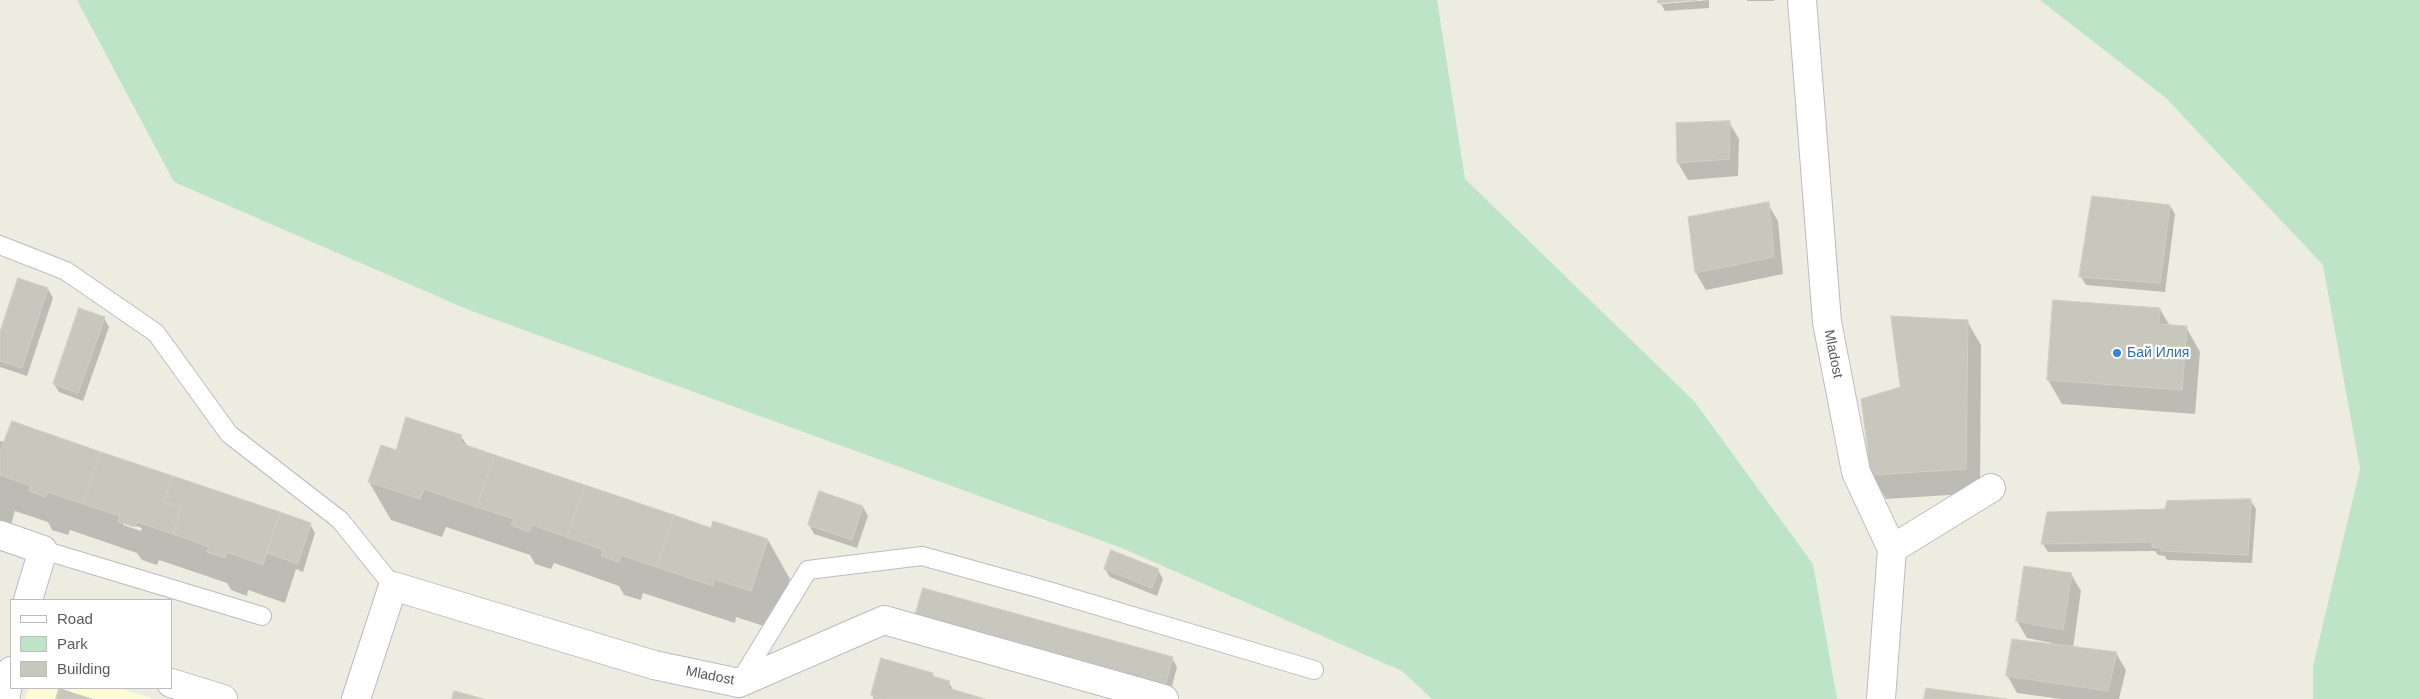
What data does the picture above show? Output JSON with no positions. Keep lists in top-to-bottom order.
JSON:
{
  "streets": {
    "street": ["Mladost"]
  },
  "places": ["Бай Илия"],
  "legend": ["Road", "Park", "Building"]
}
